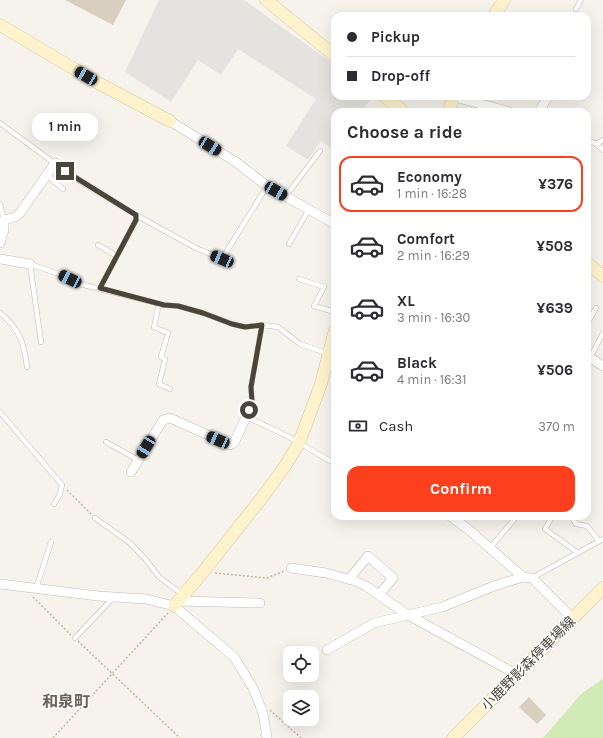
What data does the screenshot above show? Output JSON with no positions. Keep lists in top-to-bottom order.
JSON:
{
  "streets": {
    "street": ["小鹿野影森停車場線"]
  },
  "districts": ["和泉町"],
  "page": {
    "banner": ["Pickup", "Drop-off"],
    "heading": "Choose a ride",
    "bubble": "1 min",
    "list": [
      {
        "name": "Economy",
        "note": "1 min · 16:28",
        "value": "¥376"
      },
      {
        "name": "Comfort",
        "note": "2 min · 16:29",
        "value": "¥508"
      },
      {
        "name": "XL",
        "note": "3 min · 16:30",
        "value": "¥639"
      },
      {
        "name": "Black",
        "note": "4 min · 16:31",
        "value": "¥506"
      }
    ],
    "pay": ["Cash", "370 m"],
    "buttons": "Confirm"
  }
}
